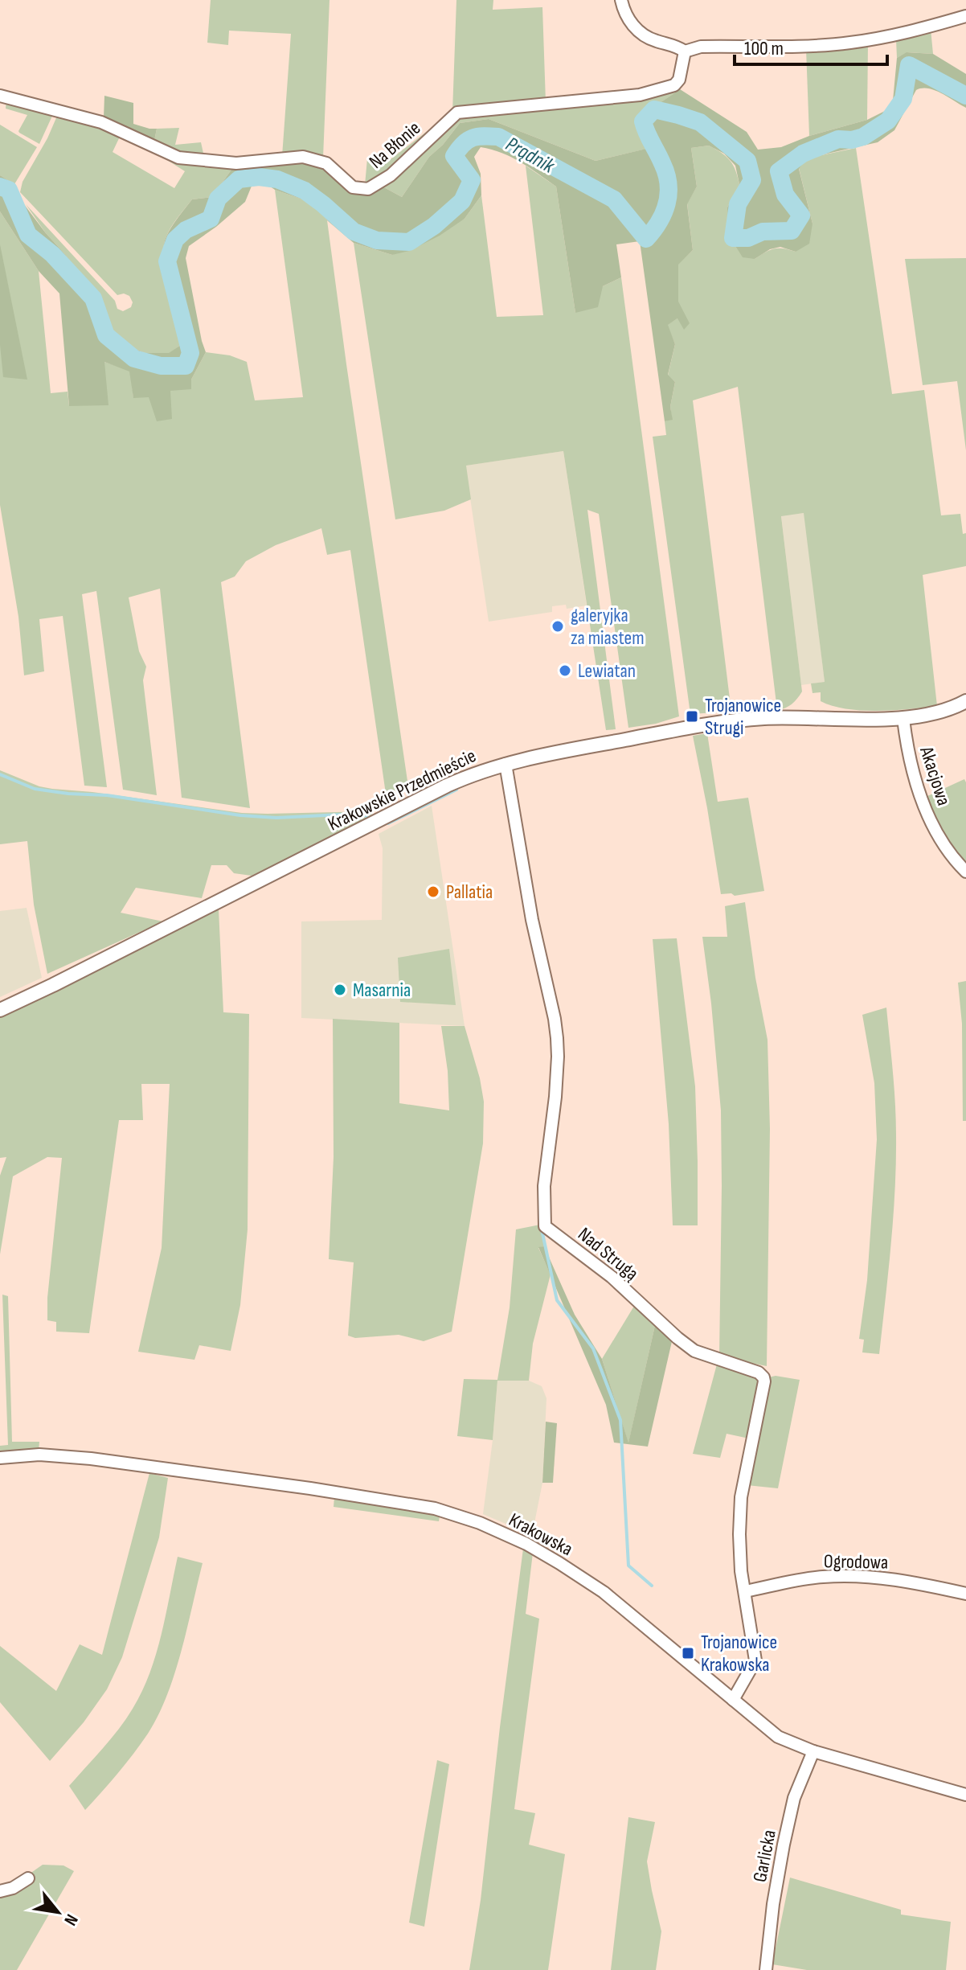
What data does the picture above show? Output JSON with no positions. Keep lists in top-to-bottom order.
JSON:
{
  "streets": {
    "main road": ["Krakowskie Przedmieście"],
    "street": [
      "Na Błonie",
      "Akacjowa",
      "Nad Strugą",
      "Krakowska",
      "Ogrodowa",
      "Garlicka"
    ]
  },
  "crossings": [
    ["Akacjowa", "Krakowskie Przedmieście"],
    ["Krakowskie Przedmieście", "Nad Strugą"],
    ["Nad Strugą", "Krakowska"],
    ["Nad Strugą", "Ogrodowa"],
    ["Krakowska", "Garlicka"]
  ],
  "water": ["Prądnik"],
  "places": {
    "other": [
      "galeryjka za miastem",
      "Lewiatan",
      "Pallatia",
      "Masarnia"
    ],
    "transit": ["Trojanowice Strugi", "Trojanowice Krakowska"]
  },
  "scale_bar": "100 m",
  "north": "bottom right"
}
